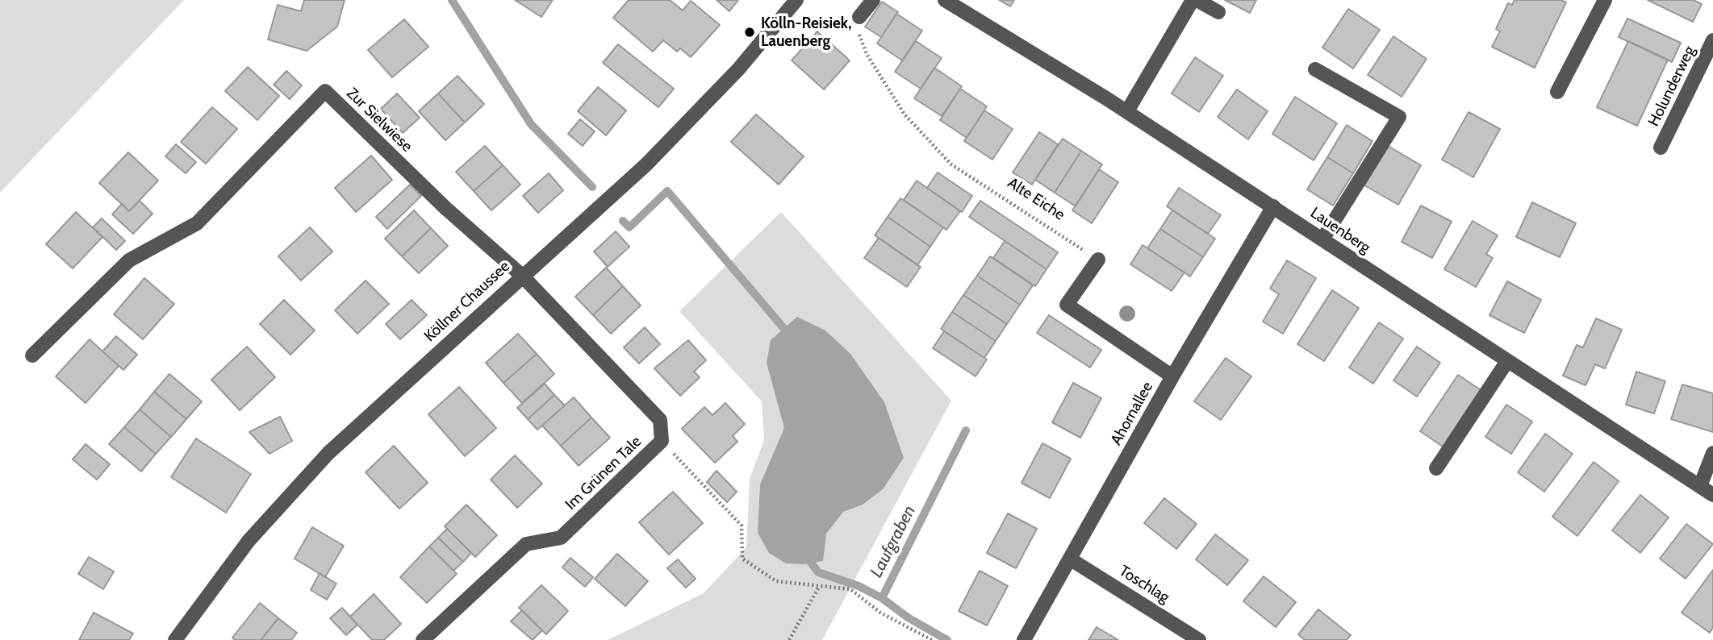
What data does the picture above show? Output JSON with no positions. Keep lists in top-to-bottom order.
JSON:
{
  "streets": {
    "street": [
      "Holunderweg",
      "Zur Sielwiese",
      "Lauenberg",
      "Köllner Chaussee",
      "Ahornallee",
      "Im Grünen Tale",
      "Toschlag"
    ],
    "path": ["Alte Eiche"]
  },
  "crossings": [
    ["Zur Sielwiese", "Köllner Chaussee"],
    ["Zur Sielwiese", "Im Grünen Tale"],
    ["Lauenberg", "Ahornallee"],
    ["Köllner Chaussee", "Im Grünen Tale"],
    ["Ahornallee", "Toschlag"]
  ],
  "water": ["Laufgraben"],
  "places": ["Kölln-Reisiek, Lauenberg"]
}
